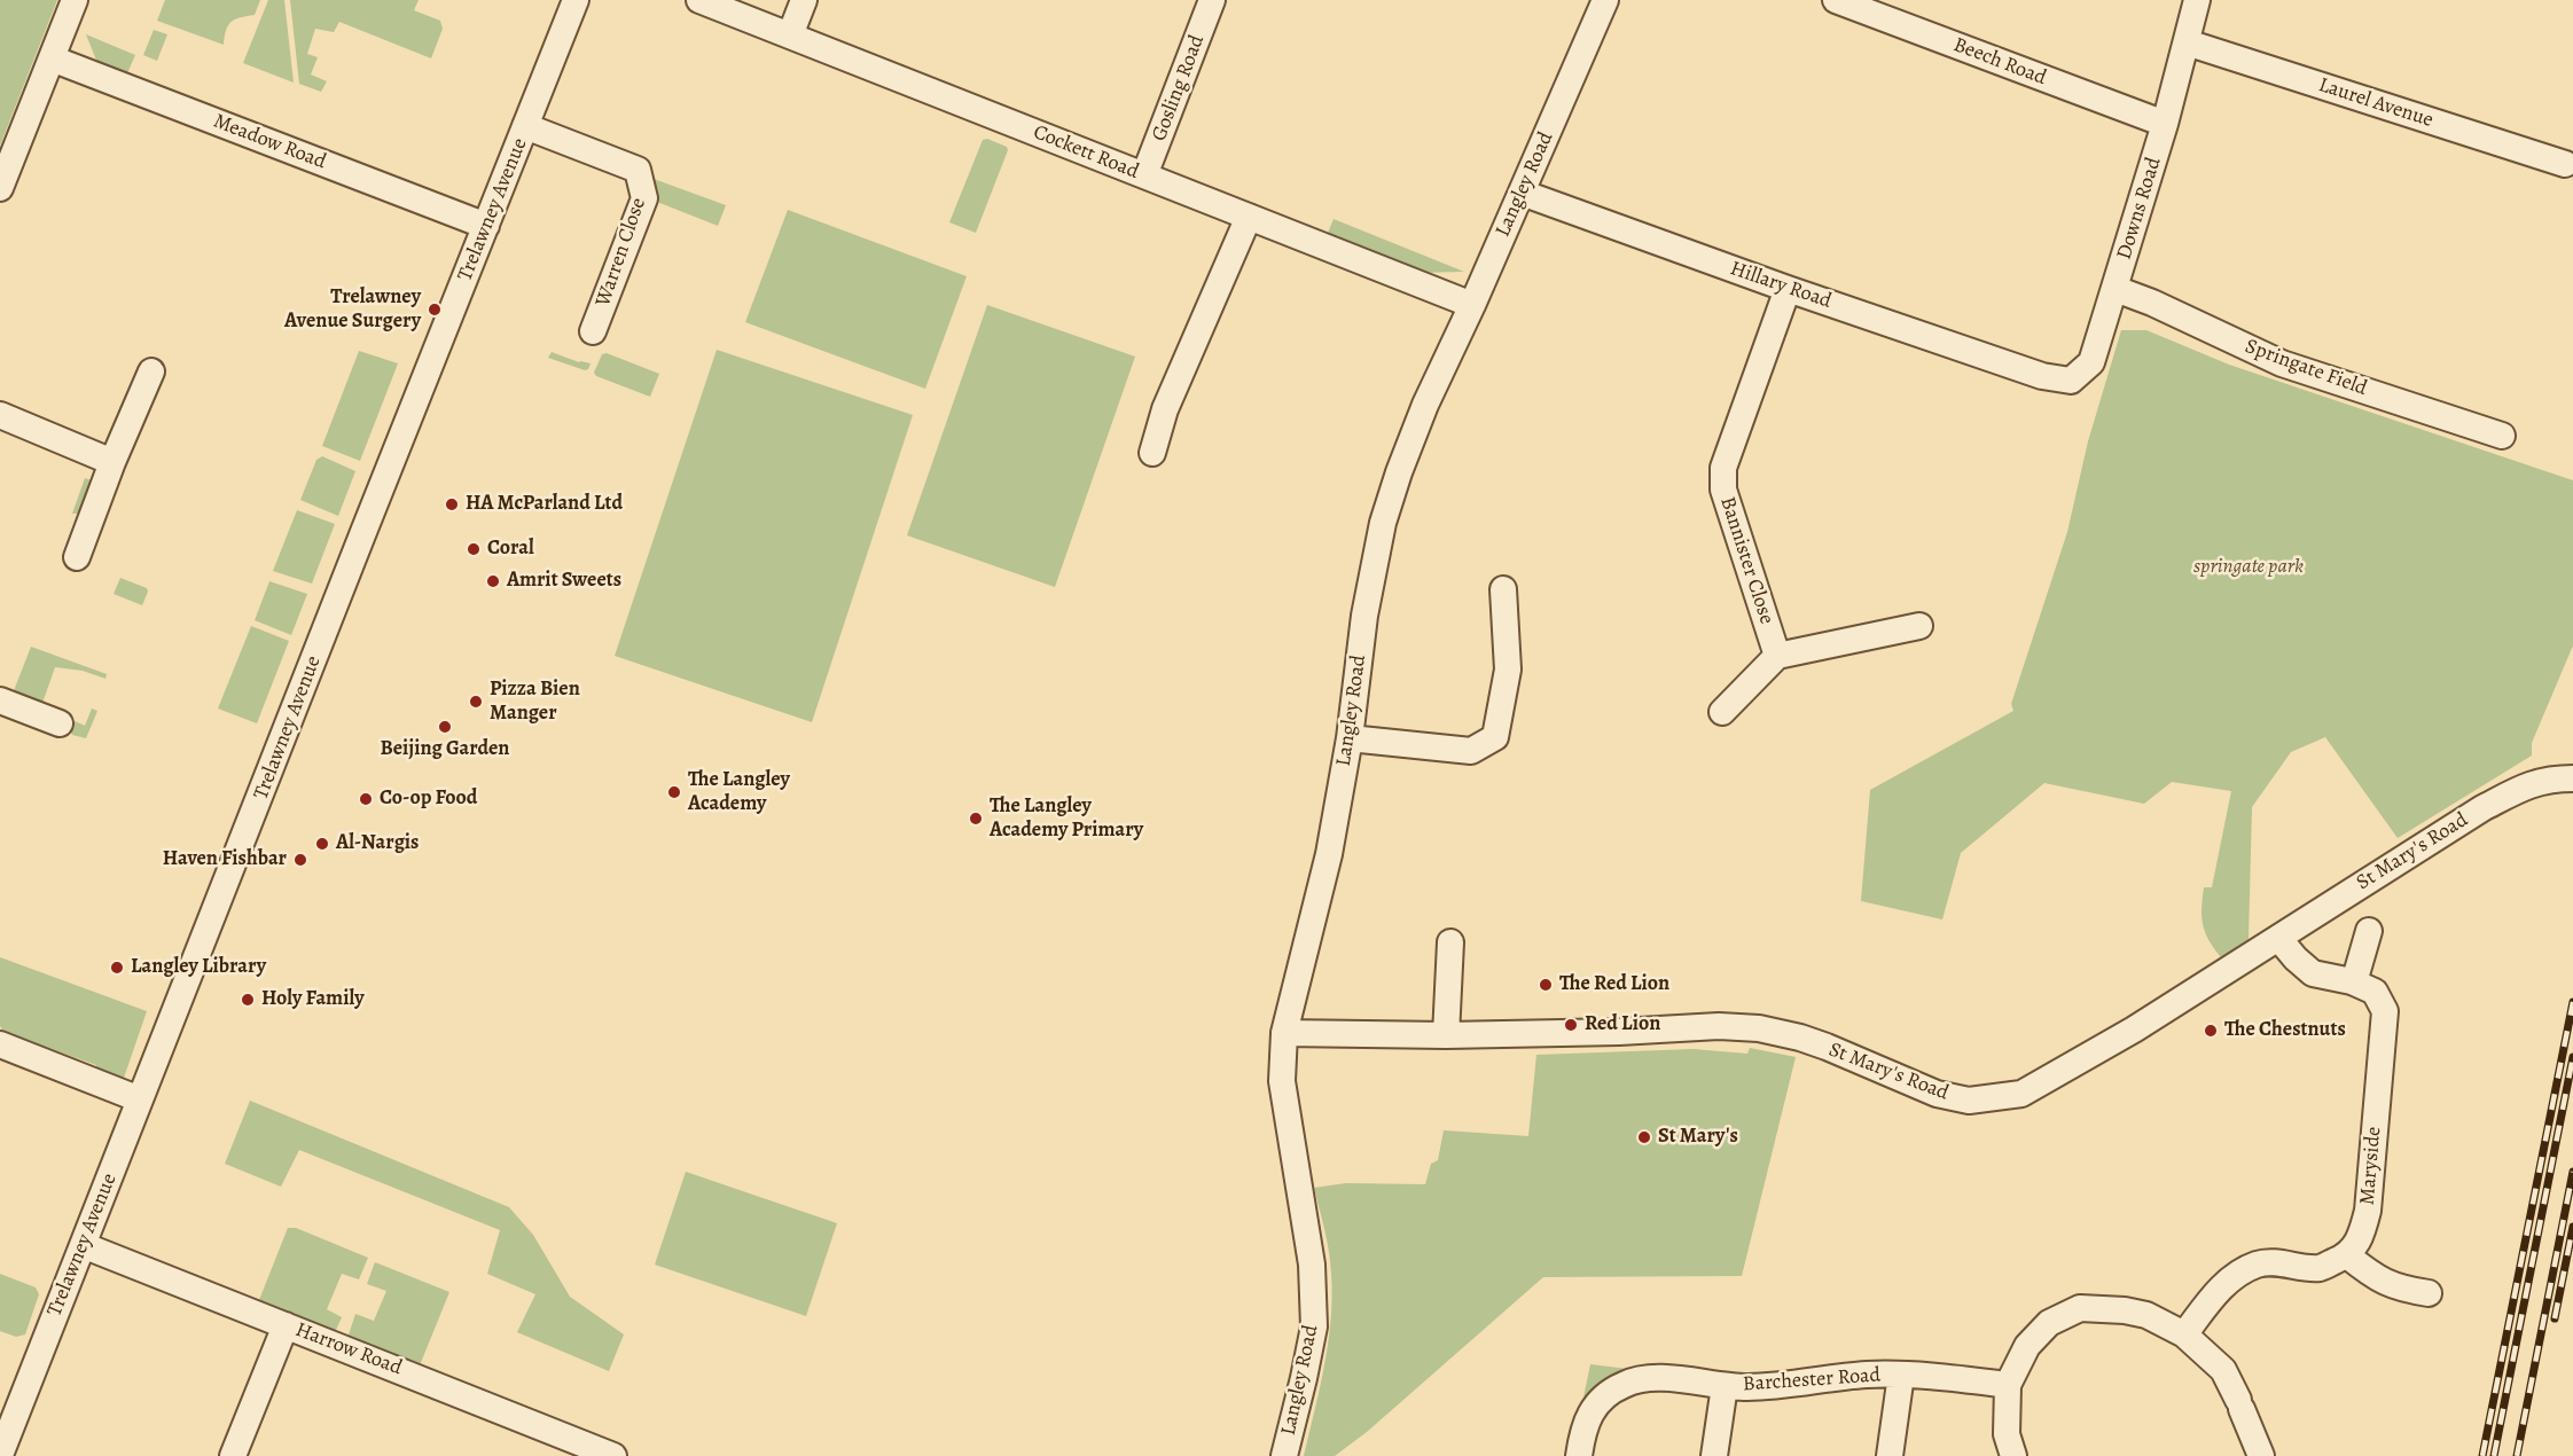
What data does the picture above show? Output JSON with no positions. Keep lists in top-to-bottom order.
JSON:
{
  "streets": {
    "street": [
      "Beech Road",
      "Gosling Road",
      "Laurel Avenue",
      "Meadow Road",
      "Cockett Road",
      "Langley Road",
      "Downs Road",
      "Trelawney Avenue",
      "Warren Close",
      "Hillary Road",
      "Springate Field",
      "Bannister Close",
      "St Mary's Road",
      "Maryside",
      "Harrow Road",
      "Barchester Road"
    ]
  },
  "crossings": [
    ["Beech Road", "Downs Road"],
    ["Gosling Road", "Cockett Road"],
    ["Laurel Avenue", "Downs Road"],
    ["Meadow Road", "Trelawney Avenue"],
    ["Cockett Road", "Langley Road"],
    ["Langley Road", "Hillary Road"],
    ["Langley Road", "St Mary's Road"],
    ["Downs Road", "Hillary Road"],
    ["Downs Road", "Springate Field"],
    ["Trelawney Avenue", "Warren Close"],
    ["Trelawney Avenue", "Harrow Road"],
    ["Hillary Road", "Bannister Close"],
    ["St Mary's Road", "Maryside"]
  ],
  "parks": ["springate park"],
  "places": [
    "Trelawney Avenue Surgery",
    "HA McParland Ltd",
    "Coral",
    "Amrit Sweets",
    "Pizza Bien Manger",
    "Beijing Garden",
    "The Langley Academy",
    "Co-op Food",
    "The Langley Academy Primary",
    "Al-Nargis",
    "Haven Fishbar",
    "Langley Library",
    "The Red Lion",
    "Holy Family",
    "Red Lion",
    "The Chestnuts",
    "St Mary's"
  ]
}
